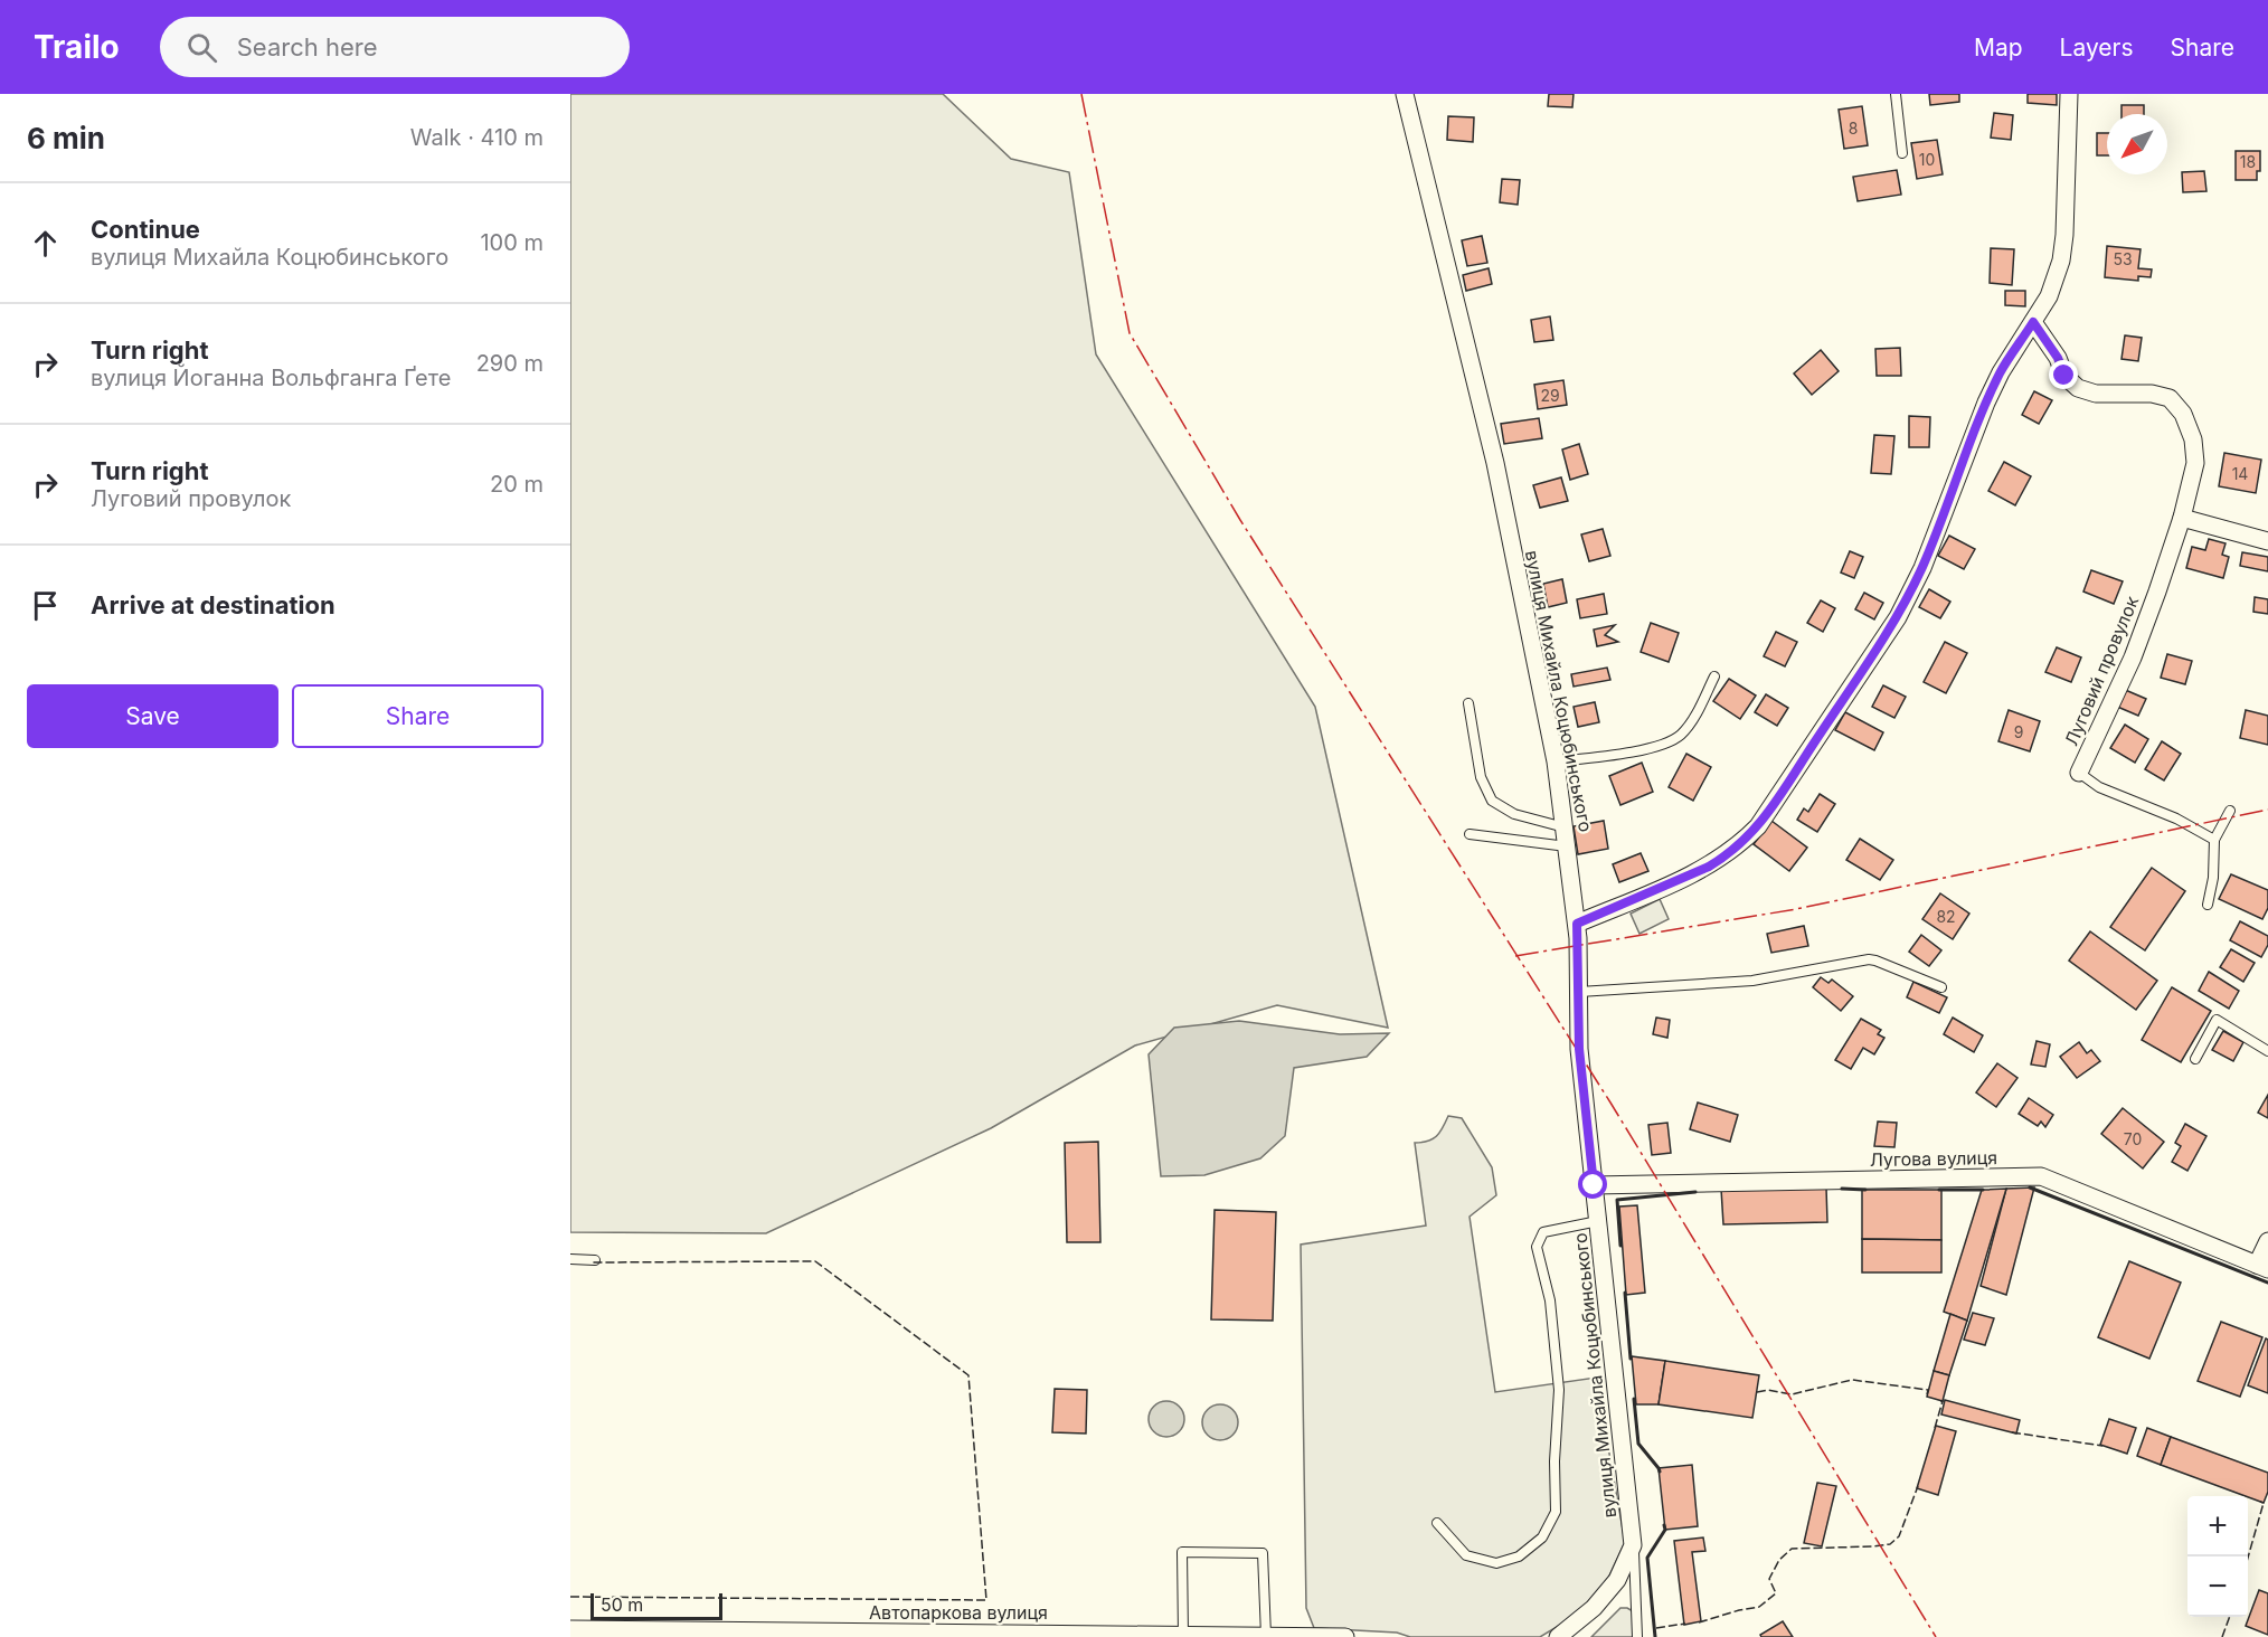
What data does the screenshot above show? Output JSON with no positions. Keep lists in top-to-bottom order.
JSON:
{
  "streets": {
    "street": [
      "Луговий провулок",
      "вулиця Михайла Коцюбинського",
      "Лугова вулиця",
      "Автопаркова вулиця"
    ]
  },
  "crossings": [
    ["вулиця Михайла Коцюбинського", "Лугова вулиця"]
  ],
  "house_numbers": [
    "8",
    "10",
    "18",
    "53",
    "29",
    "14",
    "9",
    "82",
    "70"
  ],
  "scale_bar": "50 m",
  "north": "bottom left",
  "page": {
    "header": "Trailo",
    "search": "Search here",
    "nav": ["Map", "Layers", "Share"],
    "heading": ["6 min", "Walk · 410 m"],
    "list": [
      ["Continue", "вулиця Михайла Коцюбинського", "100 m"],
      ["Turn right", "вулиця Йоганна Вольфганга Ґете", "290 m"],
      ["Turn right", "Луговий провулок", "20 m"],
      "Arrive at destination"
    ],
    "buttons": ["Save", "Share"],
    "map_buttons": ["+", "−"],
    "scale": "50 m"
  }
}
